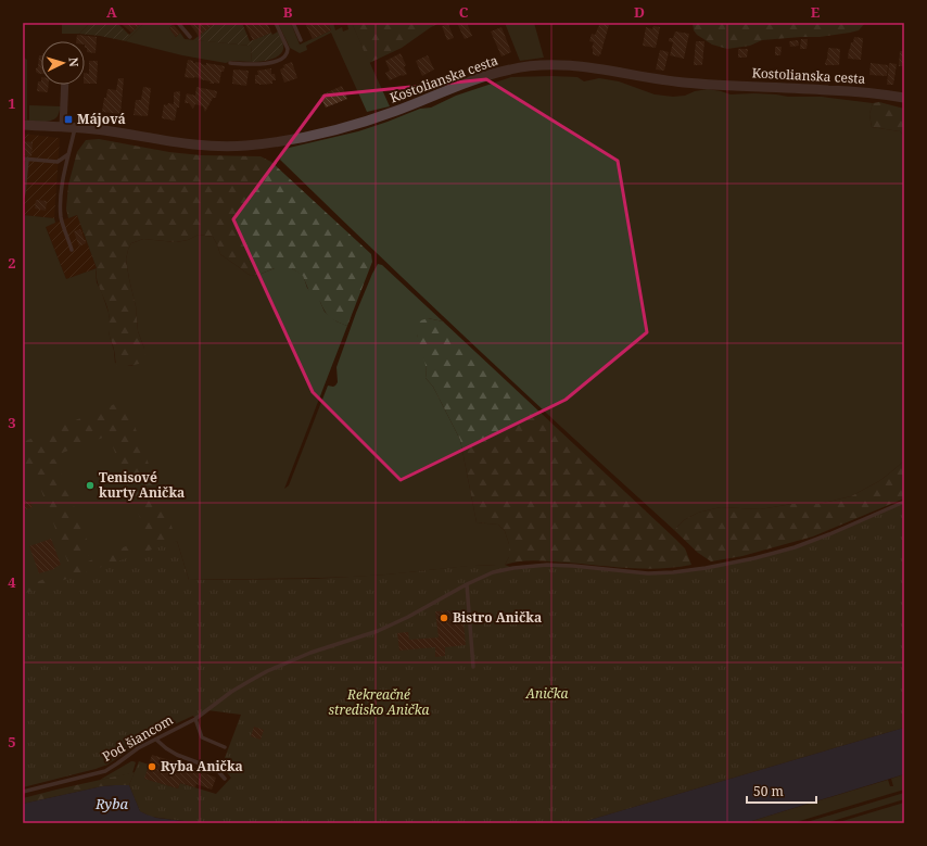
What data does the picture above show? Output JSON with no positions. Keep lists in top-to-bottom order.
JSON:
{
  "streets": {
    "street": ["Kostolianska cesta"],
    "lane": ["Pod šiancom"]
  },
  "water": ["Ryba"],
  "parks": ["Anička", "Rekreačné stredisko Anička"],
  "places": {
    "transit": ["Májová"],
    "other": ["Tenisové kurty Anička", "Bistro Anička", "Ryba Anička"]
  },
  "scale_bar": "50 m",
  "north": "right",
  "grid": {
    "columns": [
      "A",
      "B",
      "C",
      "D",
      "E"
    ],
    "rows": [
      "1",
      "2",
      "3",
      "4",
      "5"
    ]
  }
}
